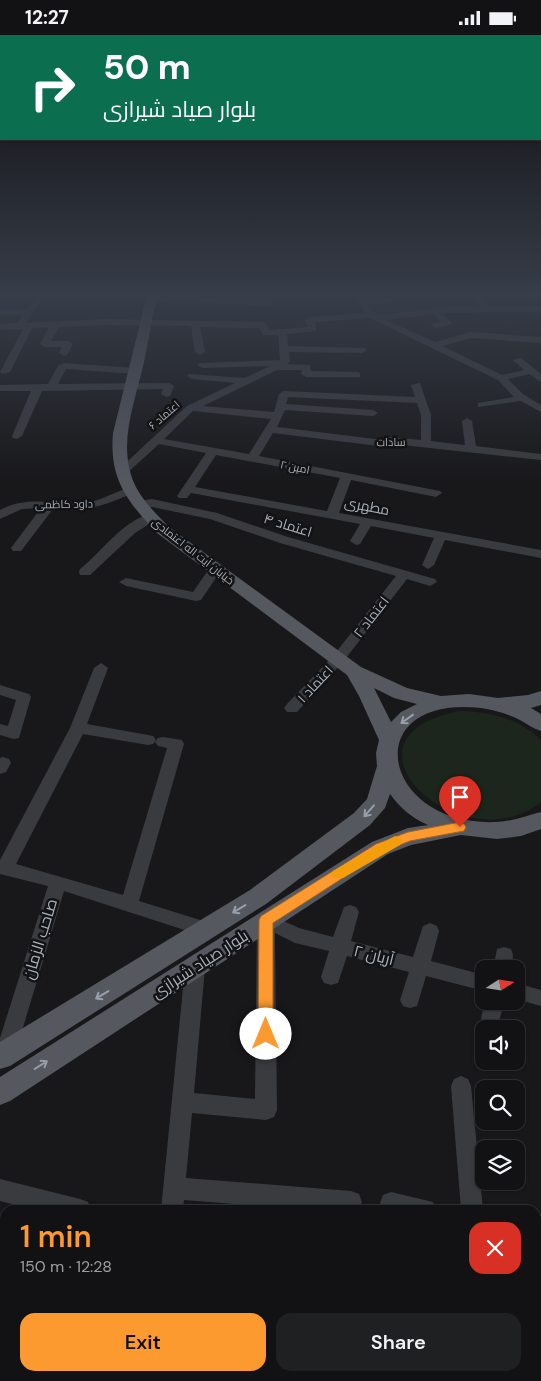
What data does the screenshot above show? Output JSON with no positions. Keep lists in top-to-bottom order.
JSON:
{
  "streets": {
    "main road": ["خیابان آیت اله اعتمادی", "بلوار صیاد شیرازی"],
    "street": [
      "اعتماد ۶",
      "سادات",
      "امین ۲",
      "داود کاظمی",
      "مطهری",
      "اعتماد ۴",
      "اعتماد ۲",
      "اعتماد ۱",
      "صاحب الزمان",
      "آریان ۲"
    ]
  },
  "crossings": [
    ["اعتماد ۶", "امین ۲"],
    ["اعتماد ۶", "خیابان آیت اله اعتمادی"],
    ["داود کاظمی", "خیابان آیت اله اعتمادی"],
    ["اعتماد ۴", "خیابان آیت اله اعتمادی"],
    ["اعتماد ۴", "اعتماد ۲"],
    ["خیابان آیت اله اعتمادی", "اعتماد ۲"],
    ["خیابان آیت اله اعتمادی", "اعتماد ۱"],
    ["اعتماد ۲", "اعتماد ۱"],
    ["صاحب الزمان", "بلوار صیاد شیرازی"],
    ["آریان ۲", "بلوار صیاد شیرازی"]
  ],
  "north": "right",
  "page": {
    "status": "12:27",
    "turn": ["50 m", "بلوار صیاد شیرازی"],
    "heading": ["1 min", "150 m · 12:28"],
    "buttons": ["Exit", "Share"]
  }
}
